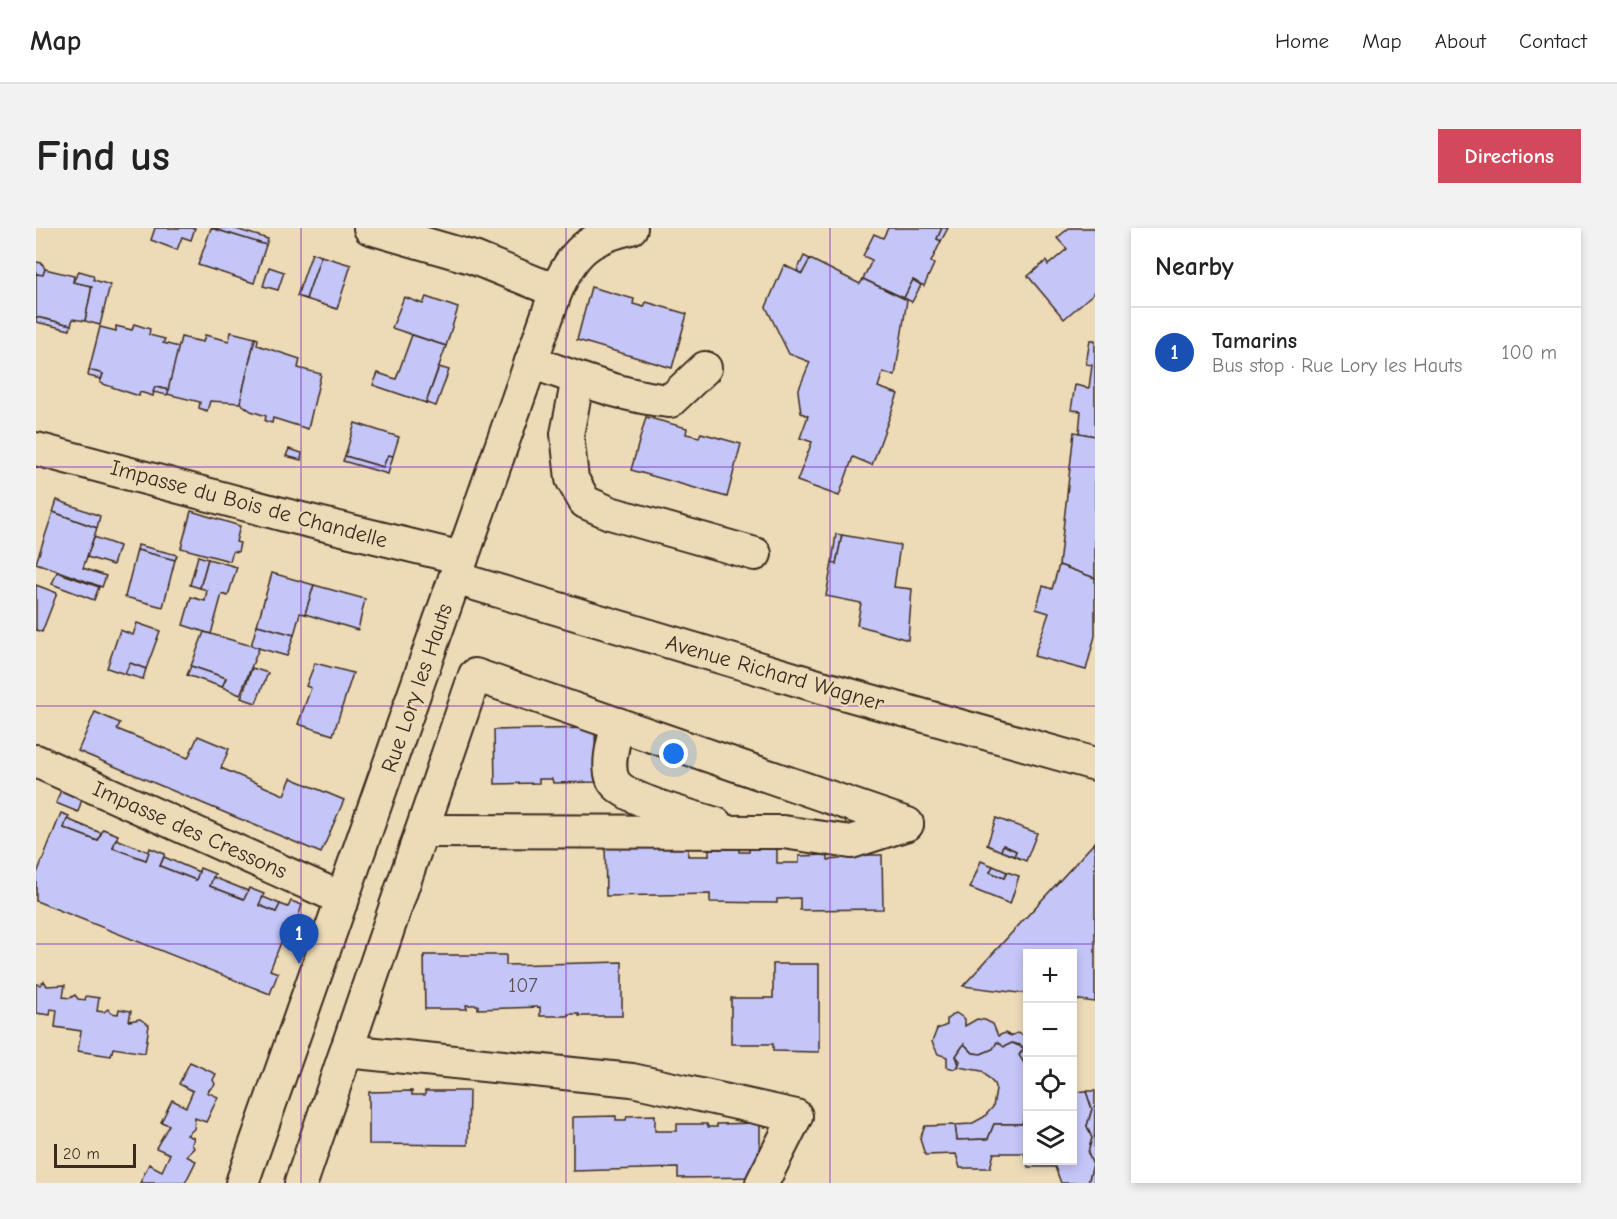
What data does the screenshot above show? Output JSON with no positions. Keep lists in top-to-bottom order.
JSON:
{
  "streets": {
    "street": [
      "Impasse du Bois de Chandelle",
      "Avenue Richard Wagner",
      "Rue Lory les Hauts",
      "Impasse des Cressons"
    ]
  },
  "crossings": [
    ["Impasse du Bois de Chandelle", "Avenue Richard Wagner"],
    ["Impasse du Bois de Chandelle", "Rue Lory les Hauts"],
    ["Avenue Richard Wagner", "Rue Lory les Hauts"],
    ["Rue Lory les Hauts", "Impasse des Cressons"]
  ],
  "house_numbers": ["107"],
  "scale_bar": "20 m",
  "page": {
    "header": "Map",
    "nav": [
      "Home",
      "Map",
      "About",
      "Contact"
    ],
    "buttons": "Directions",
    "title": "Find us",
    "heading": "Nearby",
    "list": [
      {
        "mark": "1",
        "name": "Tamarins",
        "note": "Bus stop · Rue Lory les Hauts",
        "value": "100 m"
      }
    ],
    "pins": "1",
    "map_buttons": ["+", "−"],
    "scale": "20 m"
  }
}
